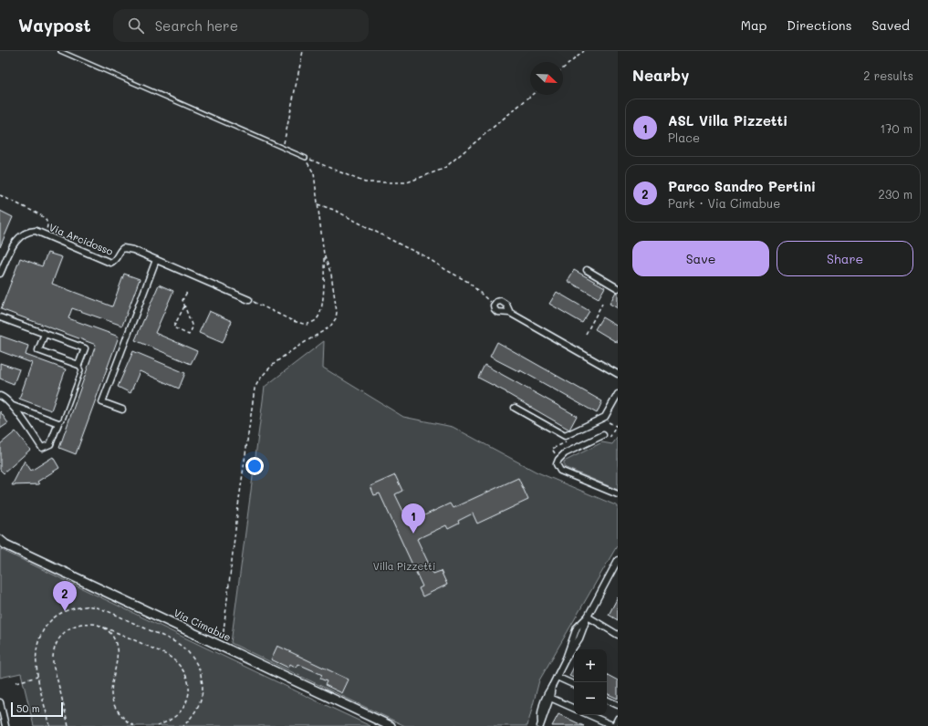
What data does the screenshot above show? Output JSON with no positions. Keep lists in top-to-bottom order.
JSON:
{
  "streets": {
    "main road": ["Via Cimabue"],
    "street": ["Via Arcidosso"]
  },
  "parks": ["Villa Pizzetti"],
  "scale_bar": "50 m",
  "north": "bottom right",
  "page": {
    "header": "Waypost",
    "search": "Search here",
    "nav": ["Map", "Directions", "Saved"],
    "heading": ["Nearby", "2 results"],
    "list": [
      {
        "mark": "1",
        "name": "ASL Villa Pizzetti",
        "note": "Place",
        "value": "170 m"
      },
      {
        "mark": "2",
        "name": "Parco Sandro Pertini",
        "note": "Park · Via Cimabue",
        "value": "230 m"
      }
    ],
    "buttons": ["Save", "Share"],
    "pins": ["1", "2"],
    "map_buttons": ["+", "−"],
    "scale": "50 m"
  }
}
